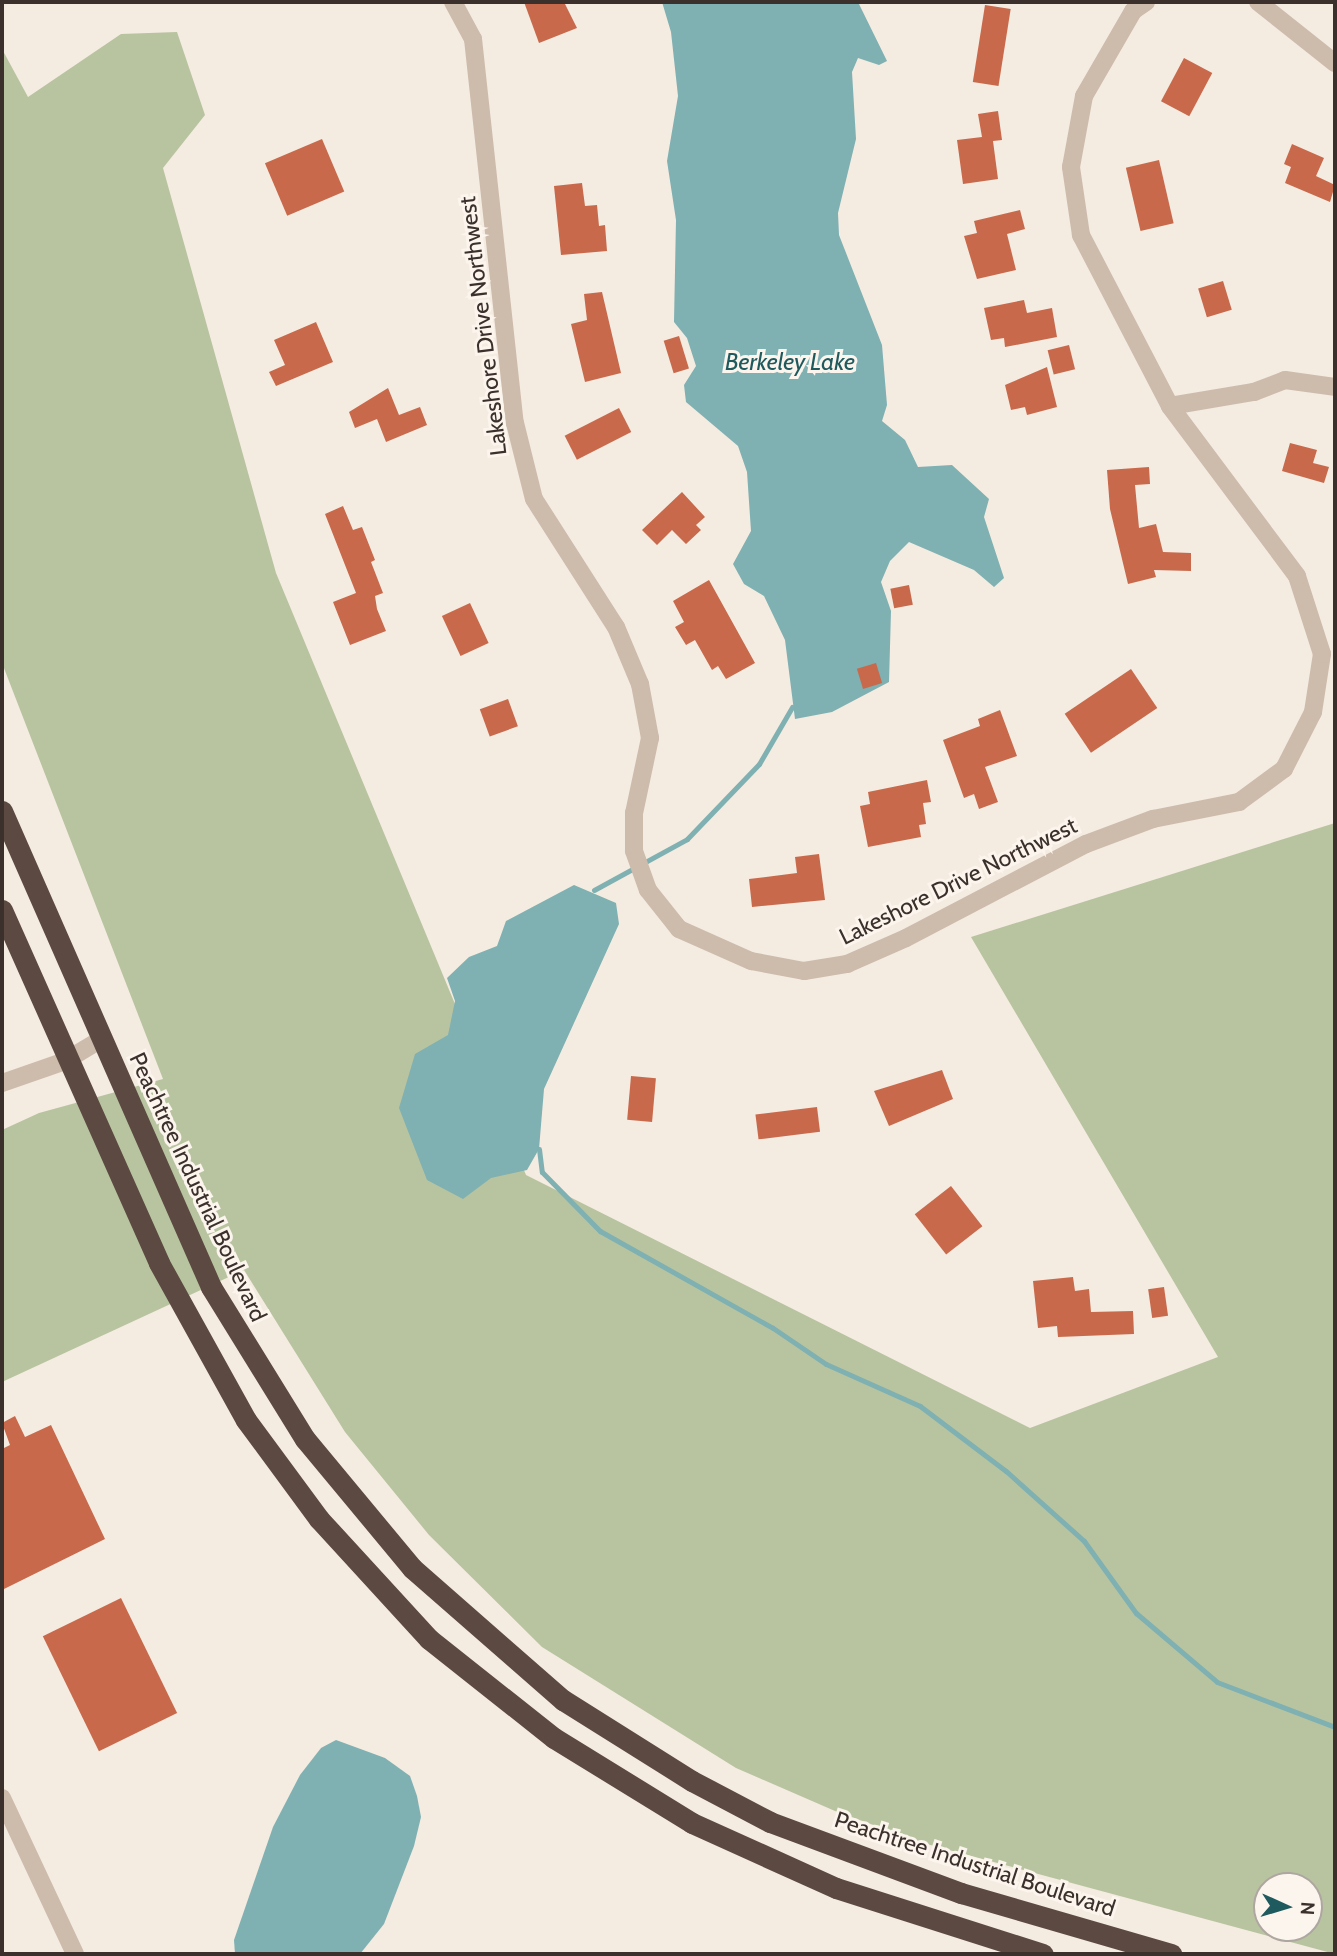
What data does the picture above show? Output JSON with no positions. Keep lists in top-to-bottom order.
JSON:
{
  "streets": {
    "highway": ["Peachtree Industrial Boulevard"],
    "street": ["Lakeshore Drive Northwest"]
  },
  "water": ["Berkeley Lake"],
  "north": "right"
}
